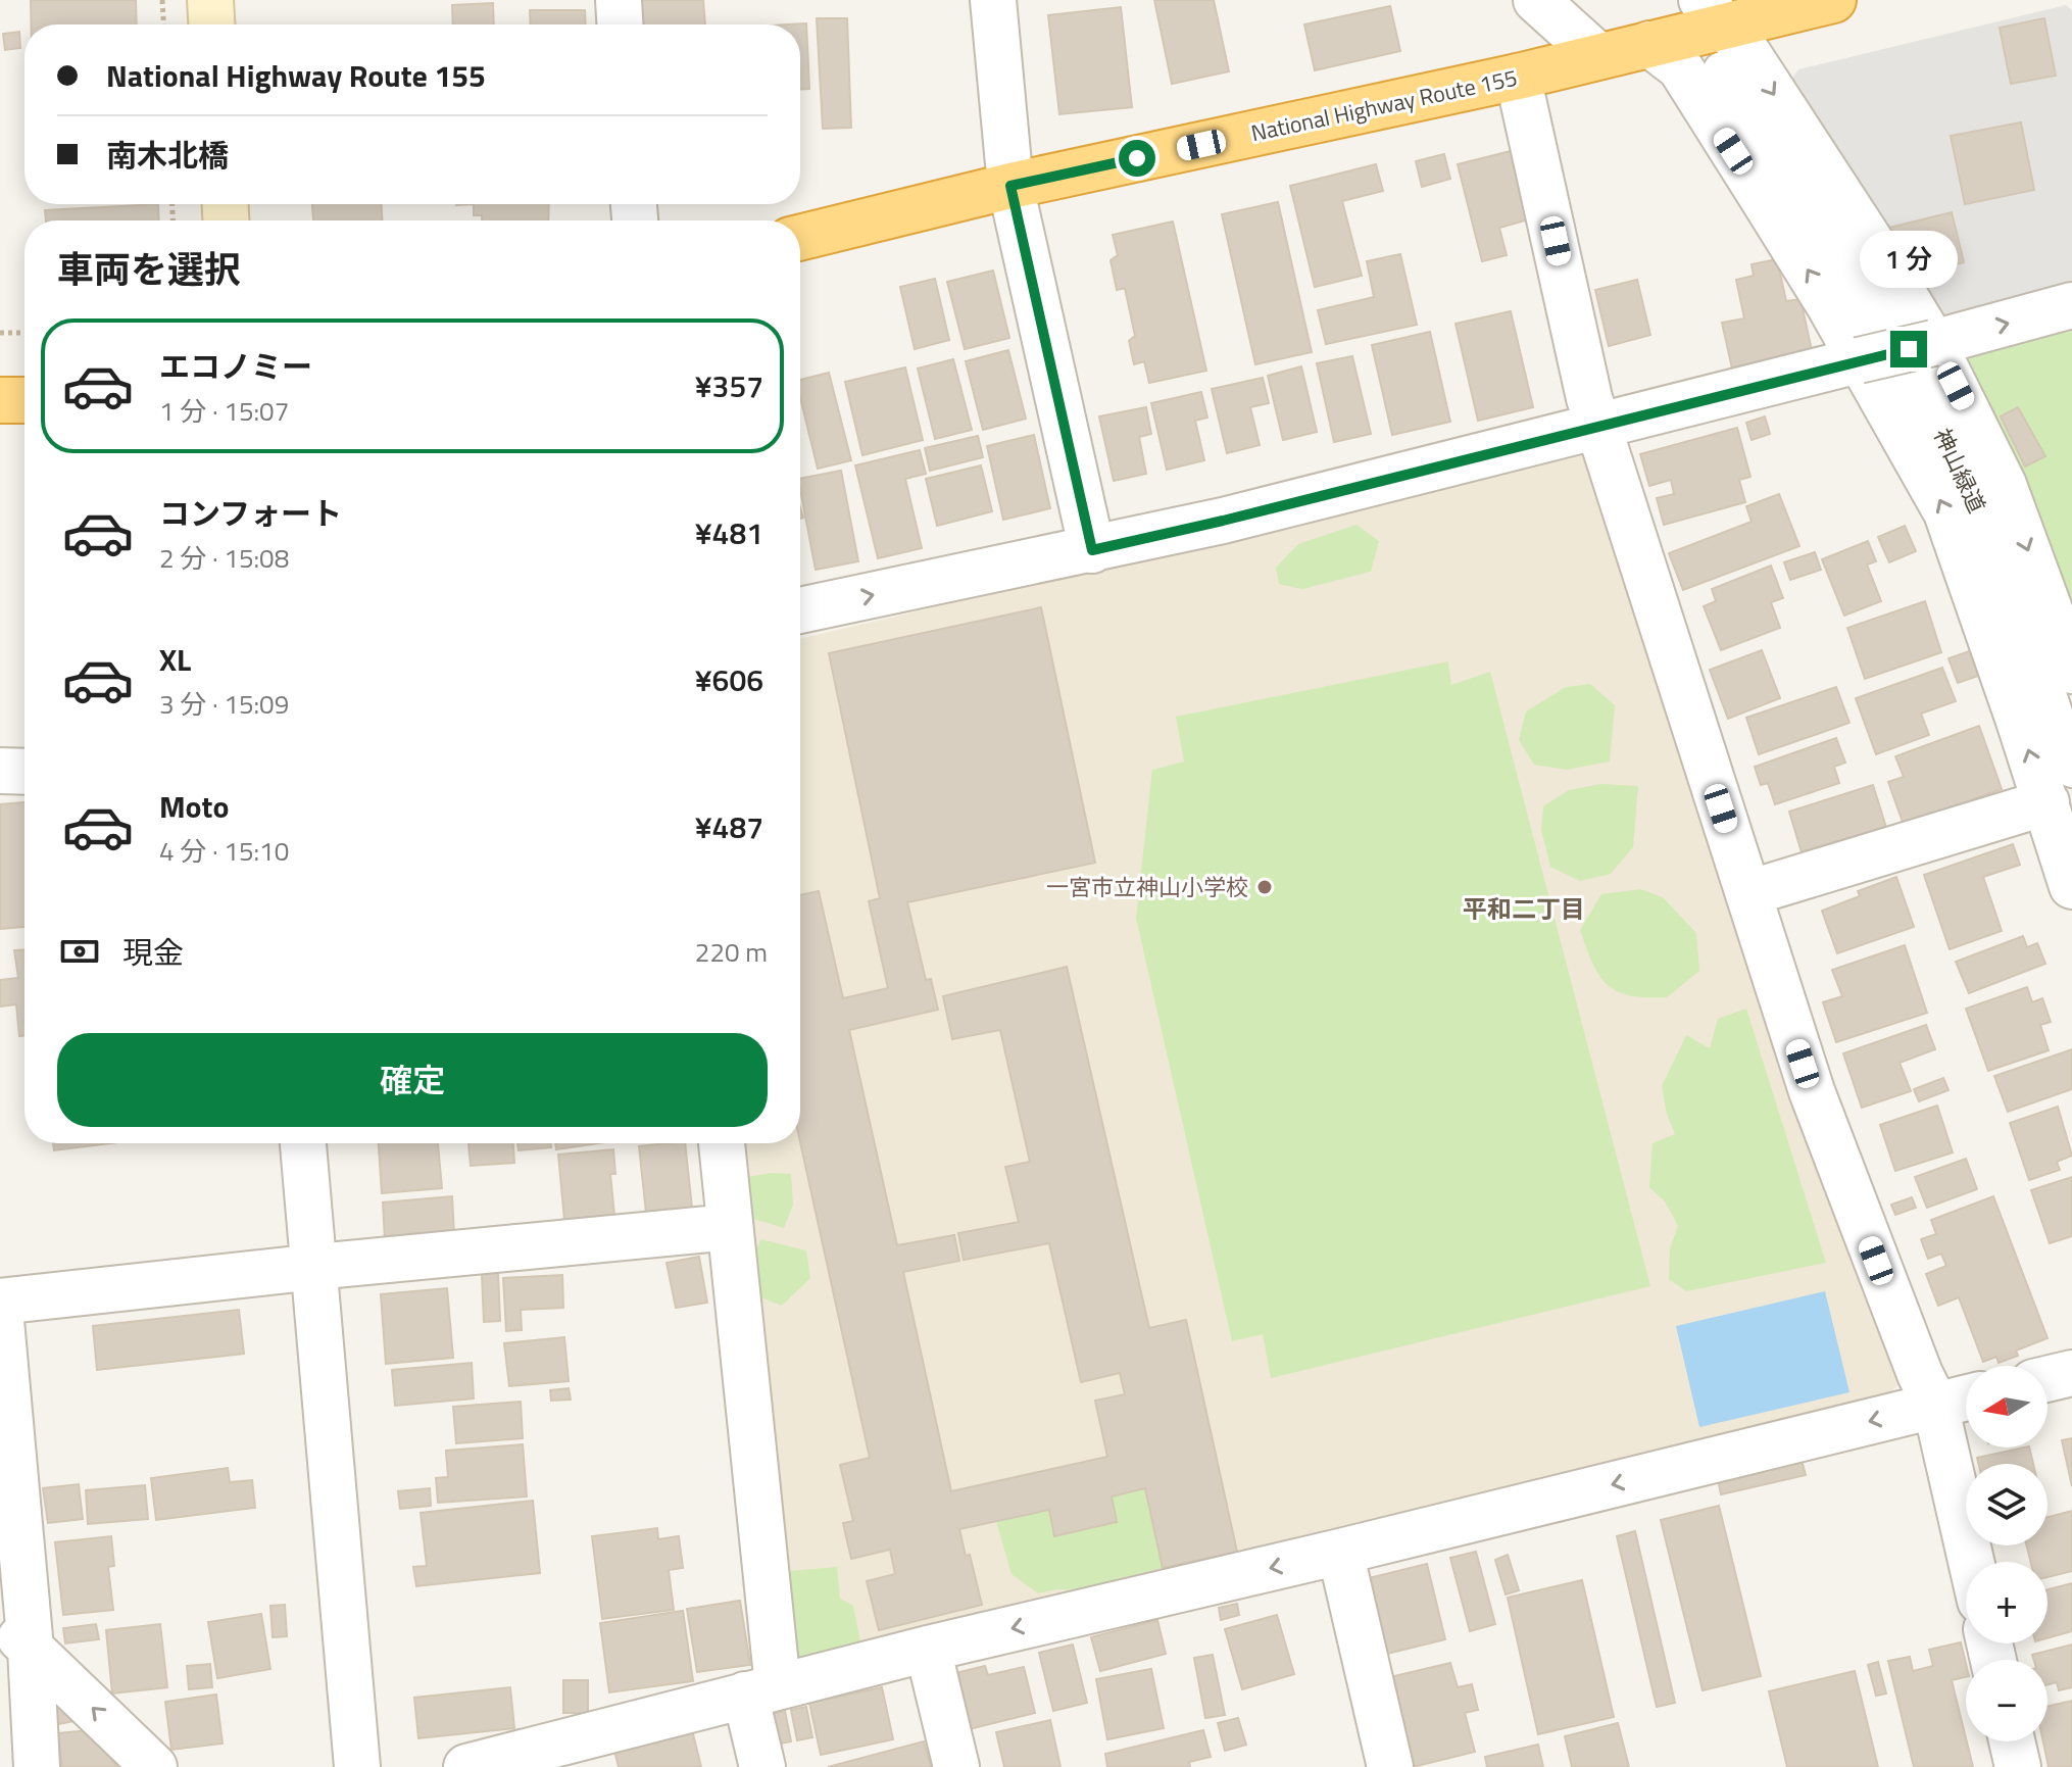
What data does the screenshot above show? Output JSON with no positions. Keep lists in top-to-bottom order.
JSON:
{
  "streets": {
    "highway": ["National Highway Route 155"],
    "street": ["神山緑道"]
  },
  "districts": ["平和二丁目"],
  "places": ["一宮市立神山小学校"],
  "north": "left",
  "page": {
    "banner": ["National Highway Route 155", "南木北橋"],
    "heading": "車両を選択",
    "bubble": "1 分",
    "list": [
      {
        "name": "エコノミー",
        "note": "1 分 · 15:07",
        "value": "¥357"
      },
      {
        "name": "コンフォート",
        "note": "2 分 · 15:08",
        "value": "¥481"
      },
      {
        "name": "XL",
        "note": "3 分 · 15:09",
        "value": "¥606"
      },
      {
        "name": "Moto",
        "note": "4 分 · 15:10",
        "value": "¥487"
      }
    ],
    "pay": ["現金", "220 m"],
    "buttons": "確定",
    "map_buttons": ["+", "−"]
  }
}
